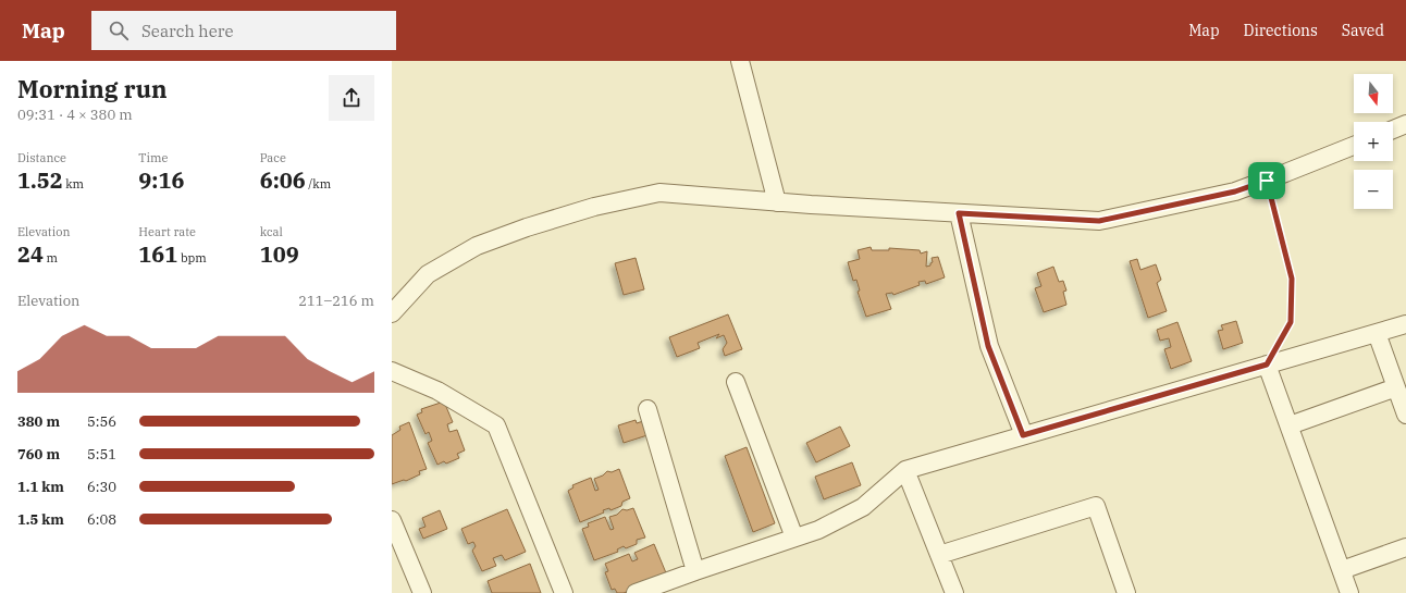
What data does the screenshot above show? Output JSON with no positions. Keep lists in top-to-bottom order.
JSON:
{
  "north": "bottom",
  "page": {
    "header": "Map",
    "search": "Search here",
    "nav": ["Map", "Directions", "Saved"],
    "heading": ["Morning run", "09:31 · 4 × 380 m"],
    "map_buttons": ["+", "−"],
    "stats": [
      ["Distance", "1.52 km"],
      ["Time", "9:16"],
      ["Pace", "6:06 /km"],
      ["Elevation", "24 m"],
      ["Heart rate", "161 bpm"],
      ["kcal", "109"]
    ],
    "chart": ["Elevation", "211–216 m"],
    "list": [
      {
        "name": "380 m",
        "note": "5:56"
      },
      {
        "name": "760 m",
        "note": "5:51"
      },
      {
        "name": "1.1 km",
        "note": "6:30"
      },
      {
        "name": "1.5 km",
        "note": "6:08"
      }
    ]
  }
}
